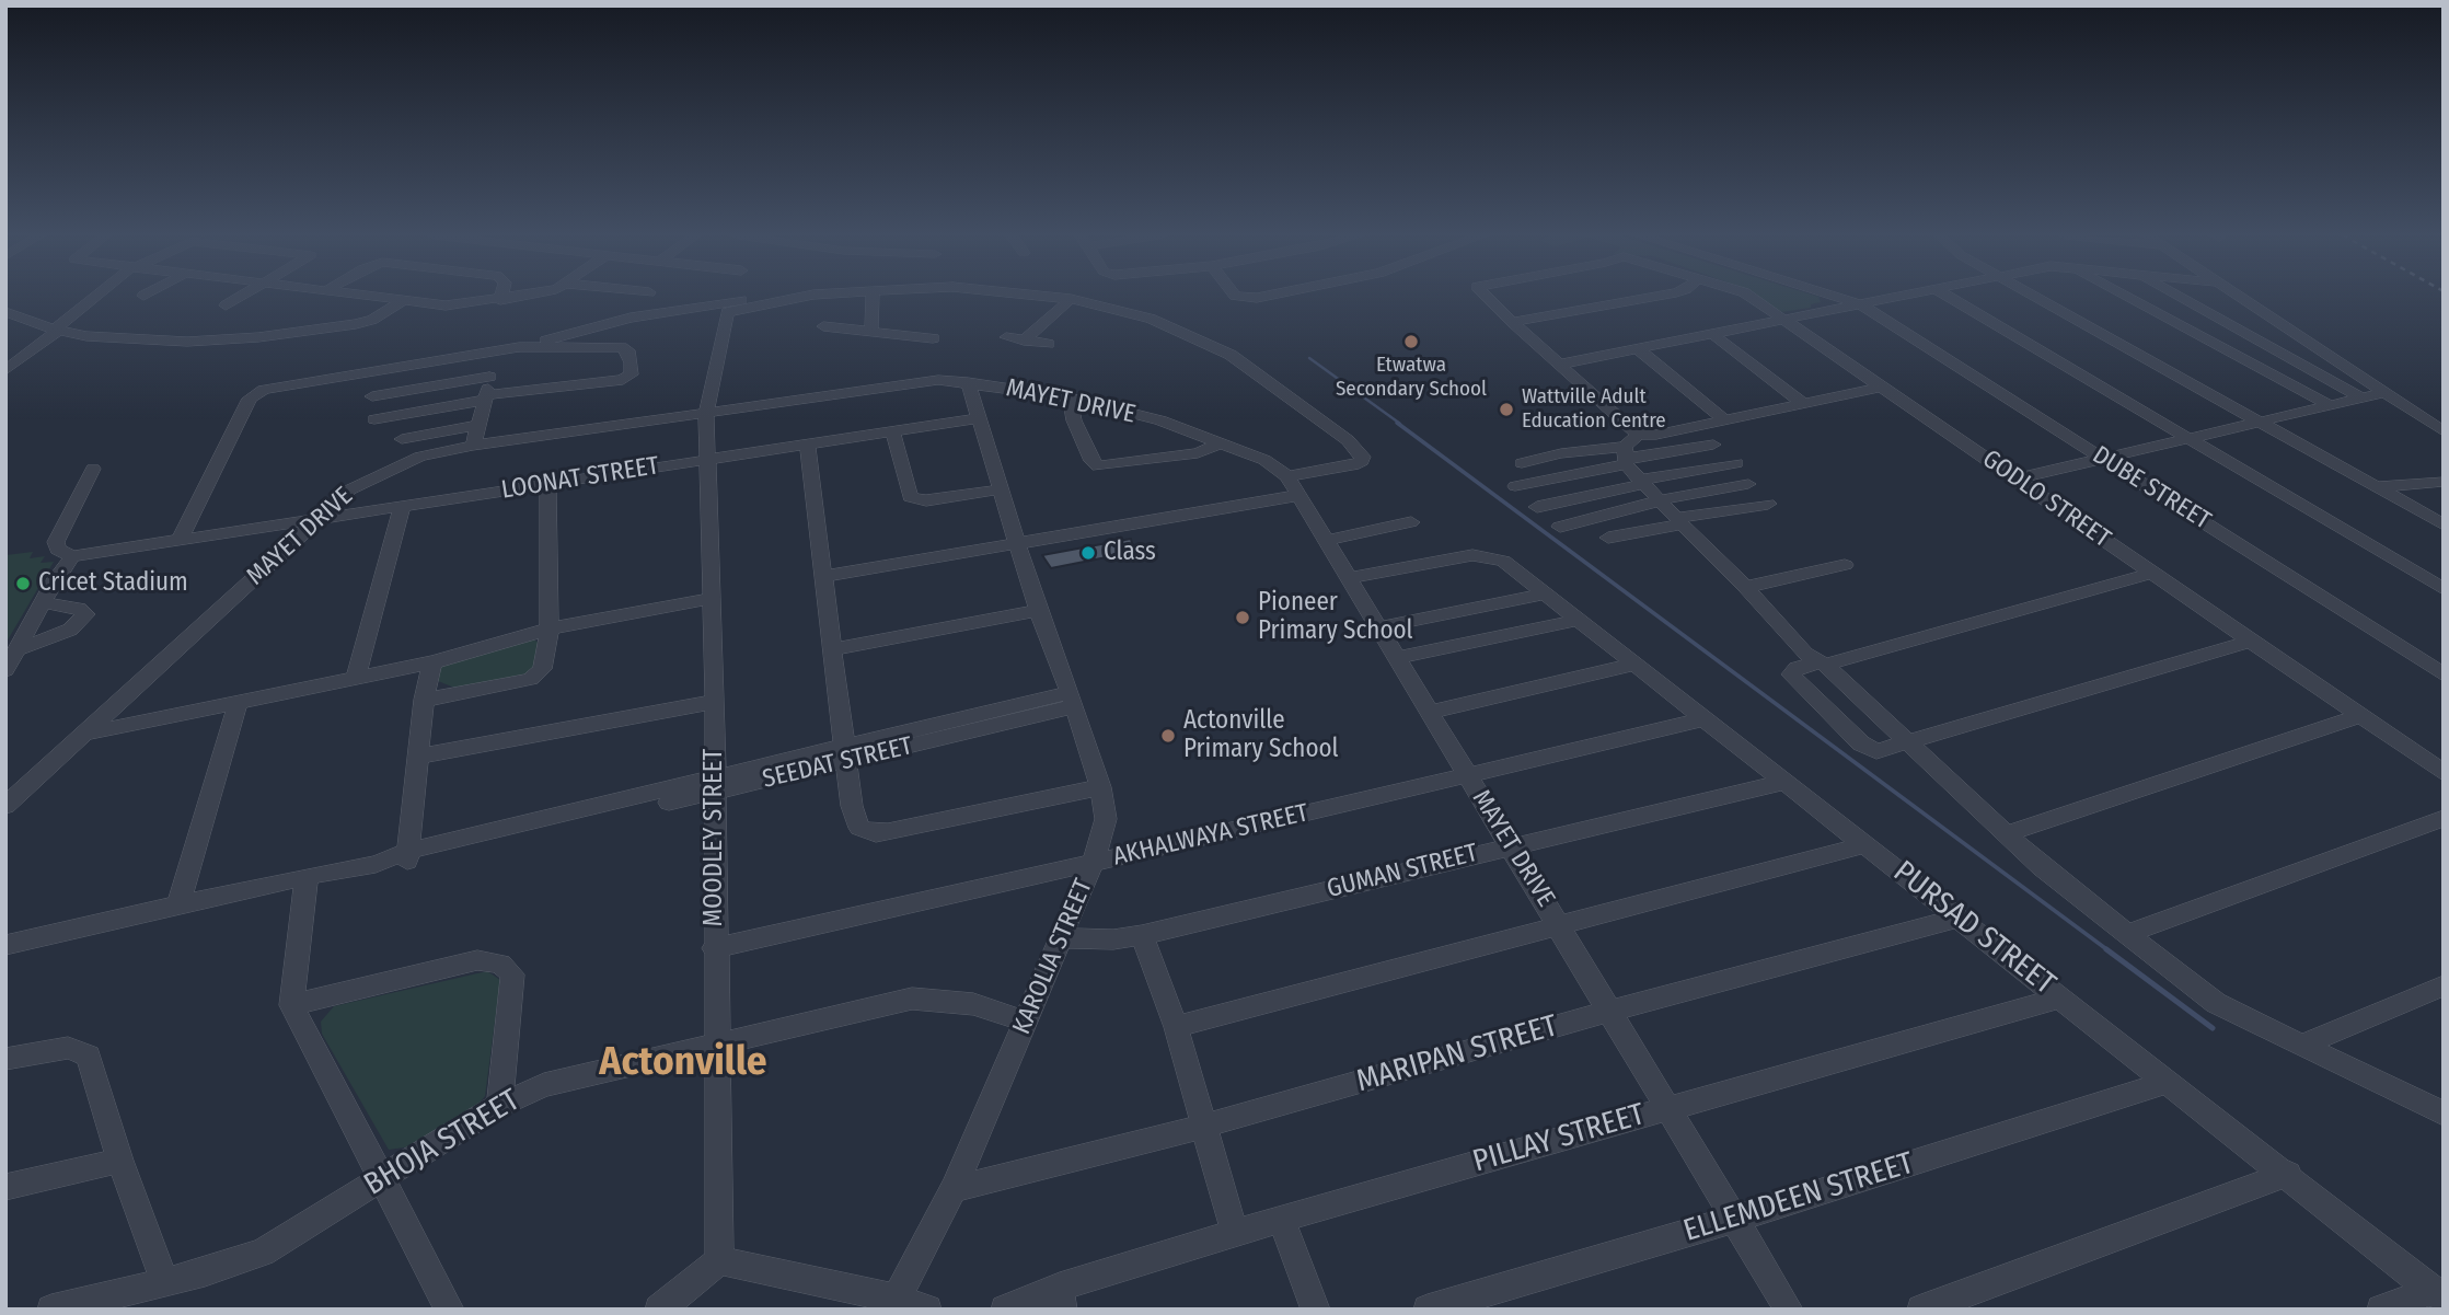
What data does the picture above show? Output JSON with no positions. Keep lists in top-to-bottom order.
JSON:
{
  "streets": {
    "street": [
      "MAYET DRIVE",
      "LOONAT STREET",
      "DUBE STREET",
      "GODLO STREET",
      "SEEDAT STREET",
      "AKHALWAYA STREET",
      "MOODLEY STREET",
      "GUMAN STREET",
      "PURSAD STREET",
      "KAROLIA STREET",
      "MARIPAN STREET",
      "PILLAY STREET",
      "BHOJA STREET",
      "ELLEMDEEN STREET"
    ]
  },
  "crossings": [
    ["MAYET DRIVE", "LOONAT STREET"],
    ["MAYET DRIVE", "AKHALWAYA STREET"],
    ["MAYET DRIVE", "MOODLEY STREET"],
    ["MAYET DRIVE", "GUMAN STREET"],
    ["MAYET DRIVE", "PURSAD STREET"],
    ["MAYET DRIVE", "KAROLIA STREET"],
    ["MAYET DRIVE", "MARIPAN STREET"],
    ["MAYET DRIVE", "PILLAY STREET"],
    ["MAYET DRIVE", "ELLEMDEEN STREET"],
    ["LOONAT STREET", "MOODLEY STREET"],
    ["LOONAT STREET", "KAROLIA STREET"],
    ["SEEDAT STREET", "MOODLEY STREET"],
    ["SEEDAT STREET", "KAROLIA STREET"],
    ["AKHALWAYA STREET", "MOODLEY STREET"],
    ["AKHALWAYA STREET", "PURSAD STREET"],
    ["AKHALWAYA STREET", "KAROLIA STREET"],
    ["MOODLEY STREET", "BHOJA STREET"],
    ["GUMAN STREET", "PURSAD STREET"],
    ["GUMAN STREET", "KAROLIA STREET"],
    ["PURSAD STREET", "MARIPAN STREET"],
    ["PURSAD STREET", "PILLAY STREET"],
    ["PURSAD STREET", "ELLEMDEEN STREET"],
    ["KAROLIA STREET", "MARIPAN STREET"],
    ["KAROLIA STREET", "BHOJA STREET"]
  ],
  "districts": ["Actonville"],
  "places": [
    "Etwatwa Secondary School",
    "Wattville Adult Education Centre",
    "Class",
    "Cricet Stadium",
    "Pioneer Primary School",
    "Actonville Primary School"
  ]
}
